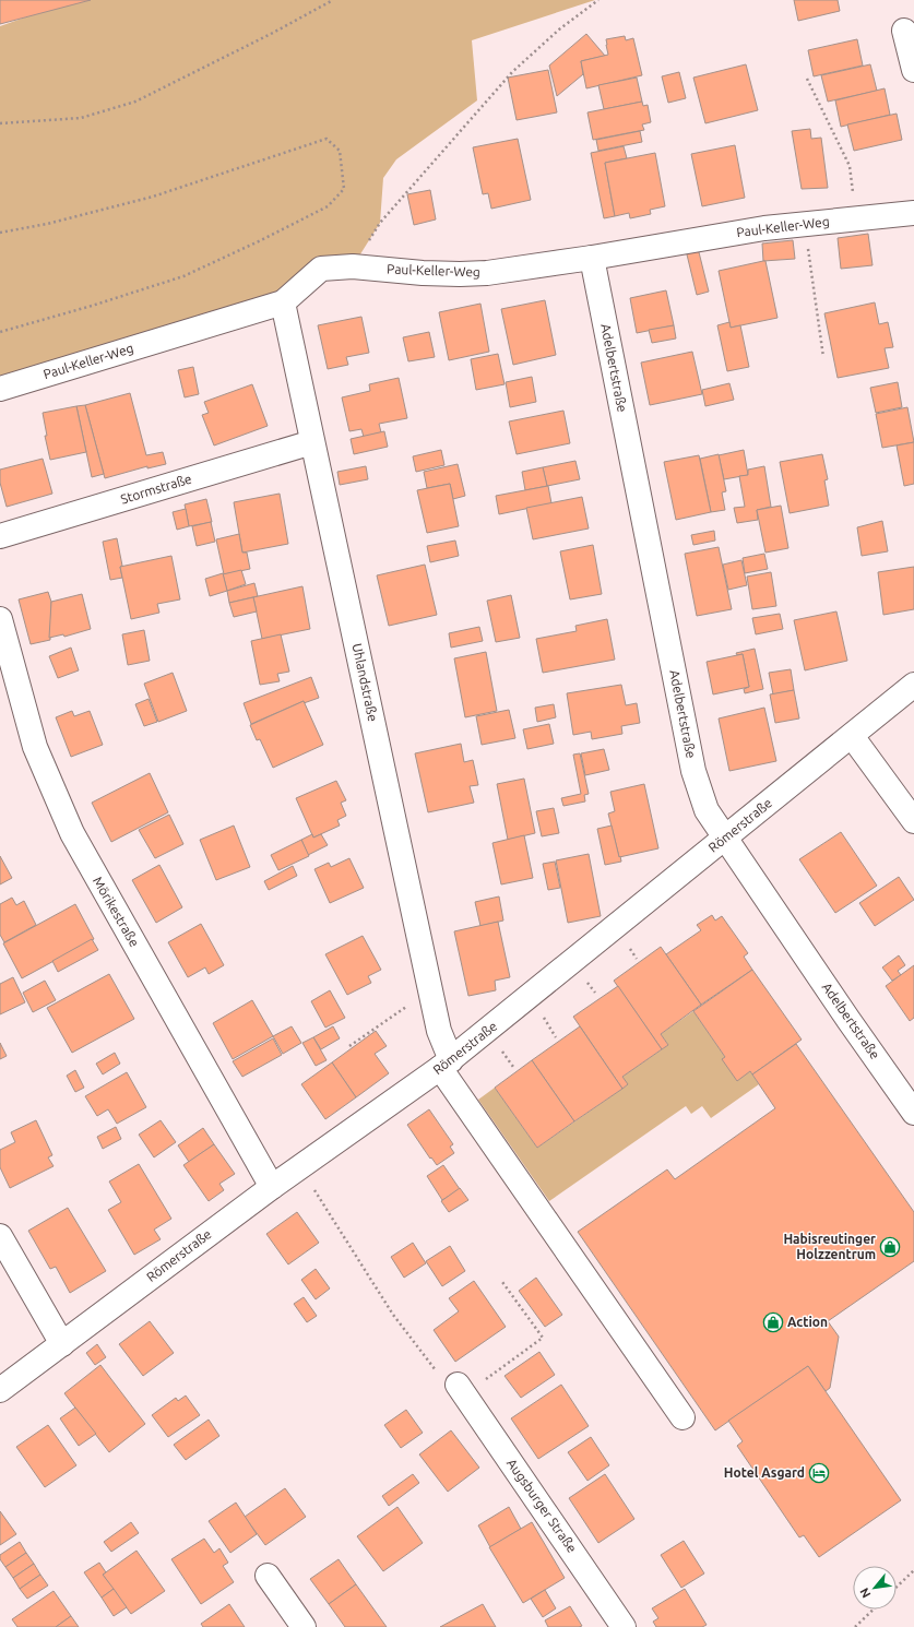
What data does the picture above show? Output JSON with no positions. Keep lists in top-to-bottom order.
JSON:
{
  "streets": {
    "street": [
      "Paul-Keller-Weg",
      "Adelbertstraße",
      "Stormstraße",
      "Uhlandstraße",
      "Römerstraße",
      "Mörikestraße",
      "Augsburger Straße"
    ]
  },
  "crossings": [
    ["Paul-Keller-Weg", "Adelbertstraße"],
    ["Paul-Keller-Weg", "Uhlandstraße"],
    ["Adelbertstraße", "Römerstraße"],
    ["Stormstraße", "Uhlandstraße"],
    ["Uhlandstraße", "Römerstraße"],
    ["Römerstraße", "Mörikestraße"]
  ],
  "places": {
    "shop": ["Habisreutinger Holzzentrum", "Action"],
    "hotel": ["Hotel Asgard"]
  },
  "north": "bottom left"
}
